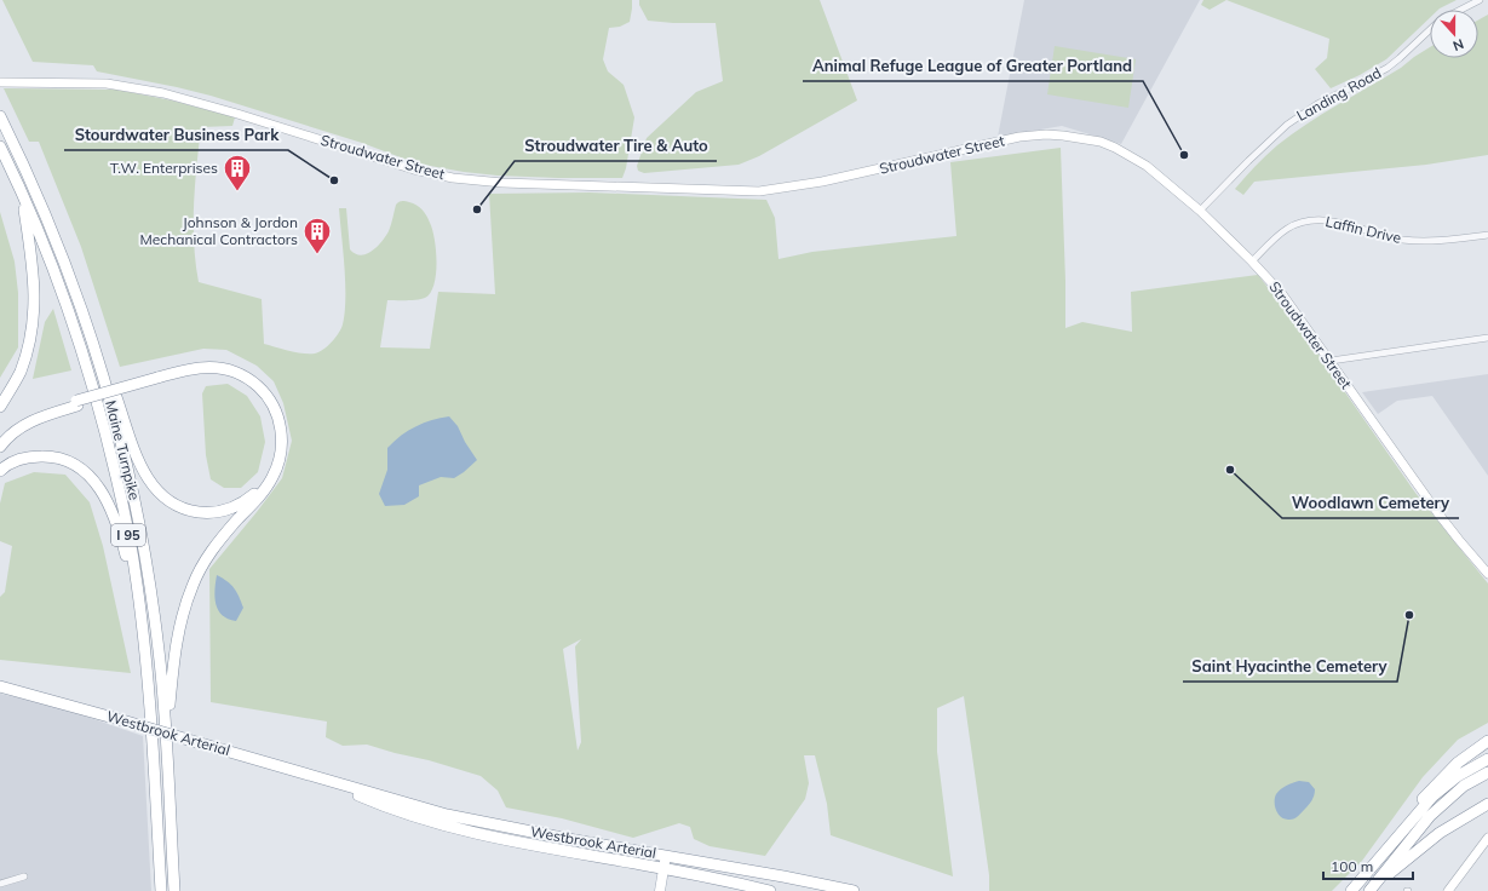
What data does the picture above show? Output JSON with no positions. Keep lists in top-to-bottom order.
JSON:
{
  "streets": {
    "highway": ["Maine Turnpike", "I 95", "Westbrook Arterial"],
    "main road": ["Stroudwater Street"],
    "street": ["Landing Road", "Laffin Drive"]
  },
  "crossings": [
    ["Landing Road", "Stroudwater Street"],
    ["Stroudwater Street", "Laffin Drive"]
  ],
  "places": {
    "other": [
      "Animal Refuge League of Greater Portland",
      "Stourdwater Business Park",
      "Stroudwater Tire & Auto",
      "Woodlawn Cemetery",
      "Saint Hyacinthe Cemetery"
    ],
    "building": ["T.W. Enterprises", "Johnson & Jordon Mechanical Contractors"]
  },
  "scale_bar": "100 m",
  "north": "bottom"
}
